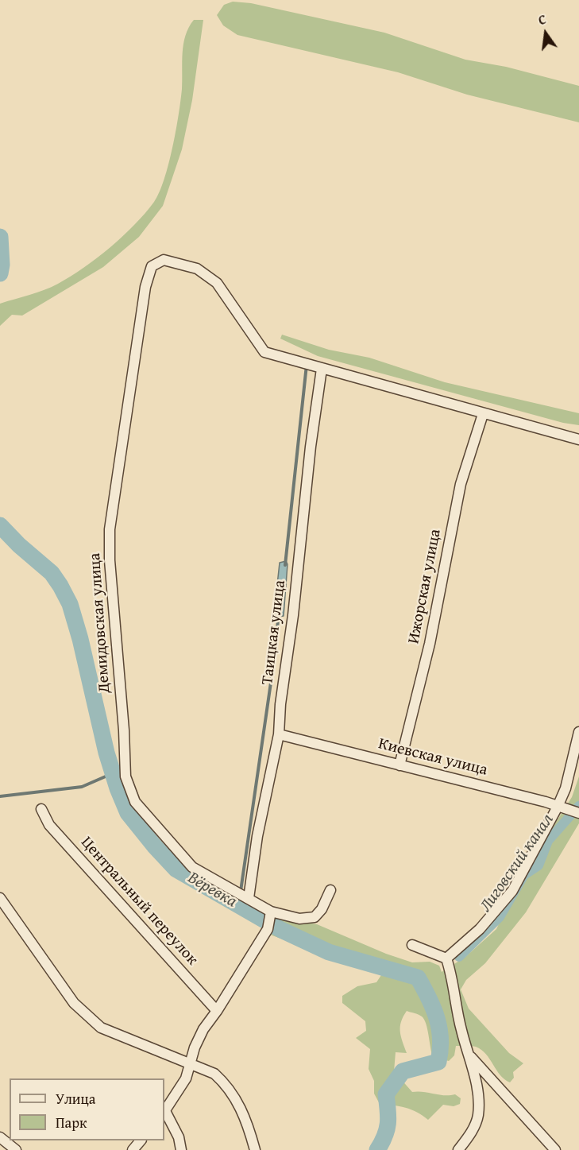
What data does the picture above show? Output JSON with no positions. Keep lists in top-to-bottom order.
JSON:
{
  "streets": {
    "street": [
      "Ижорская улица",
      "Демидовская улица",
      "Таицкая улица",
      "Киевская улица",
      "Центральный переулок"
    ]
  },
  "crossings": [
    ["Ижорская улица", "Киевская улица"],
    ["Демидовская улица", "Таицкая улица"],
    ["Таицкая улица", "Киевская улица"]
  ],
  "water": ["Лиговский канал", "Вёревка"],
  "legend": ["Улица", "Парк"],
  "north": "top"
}
